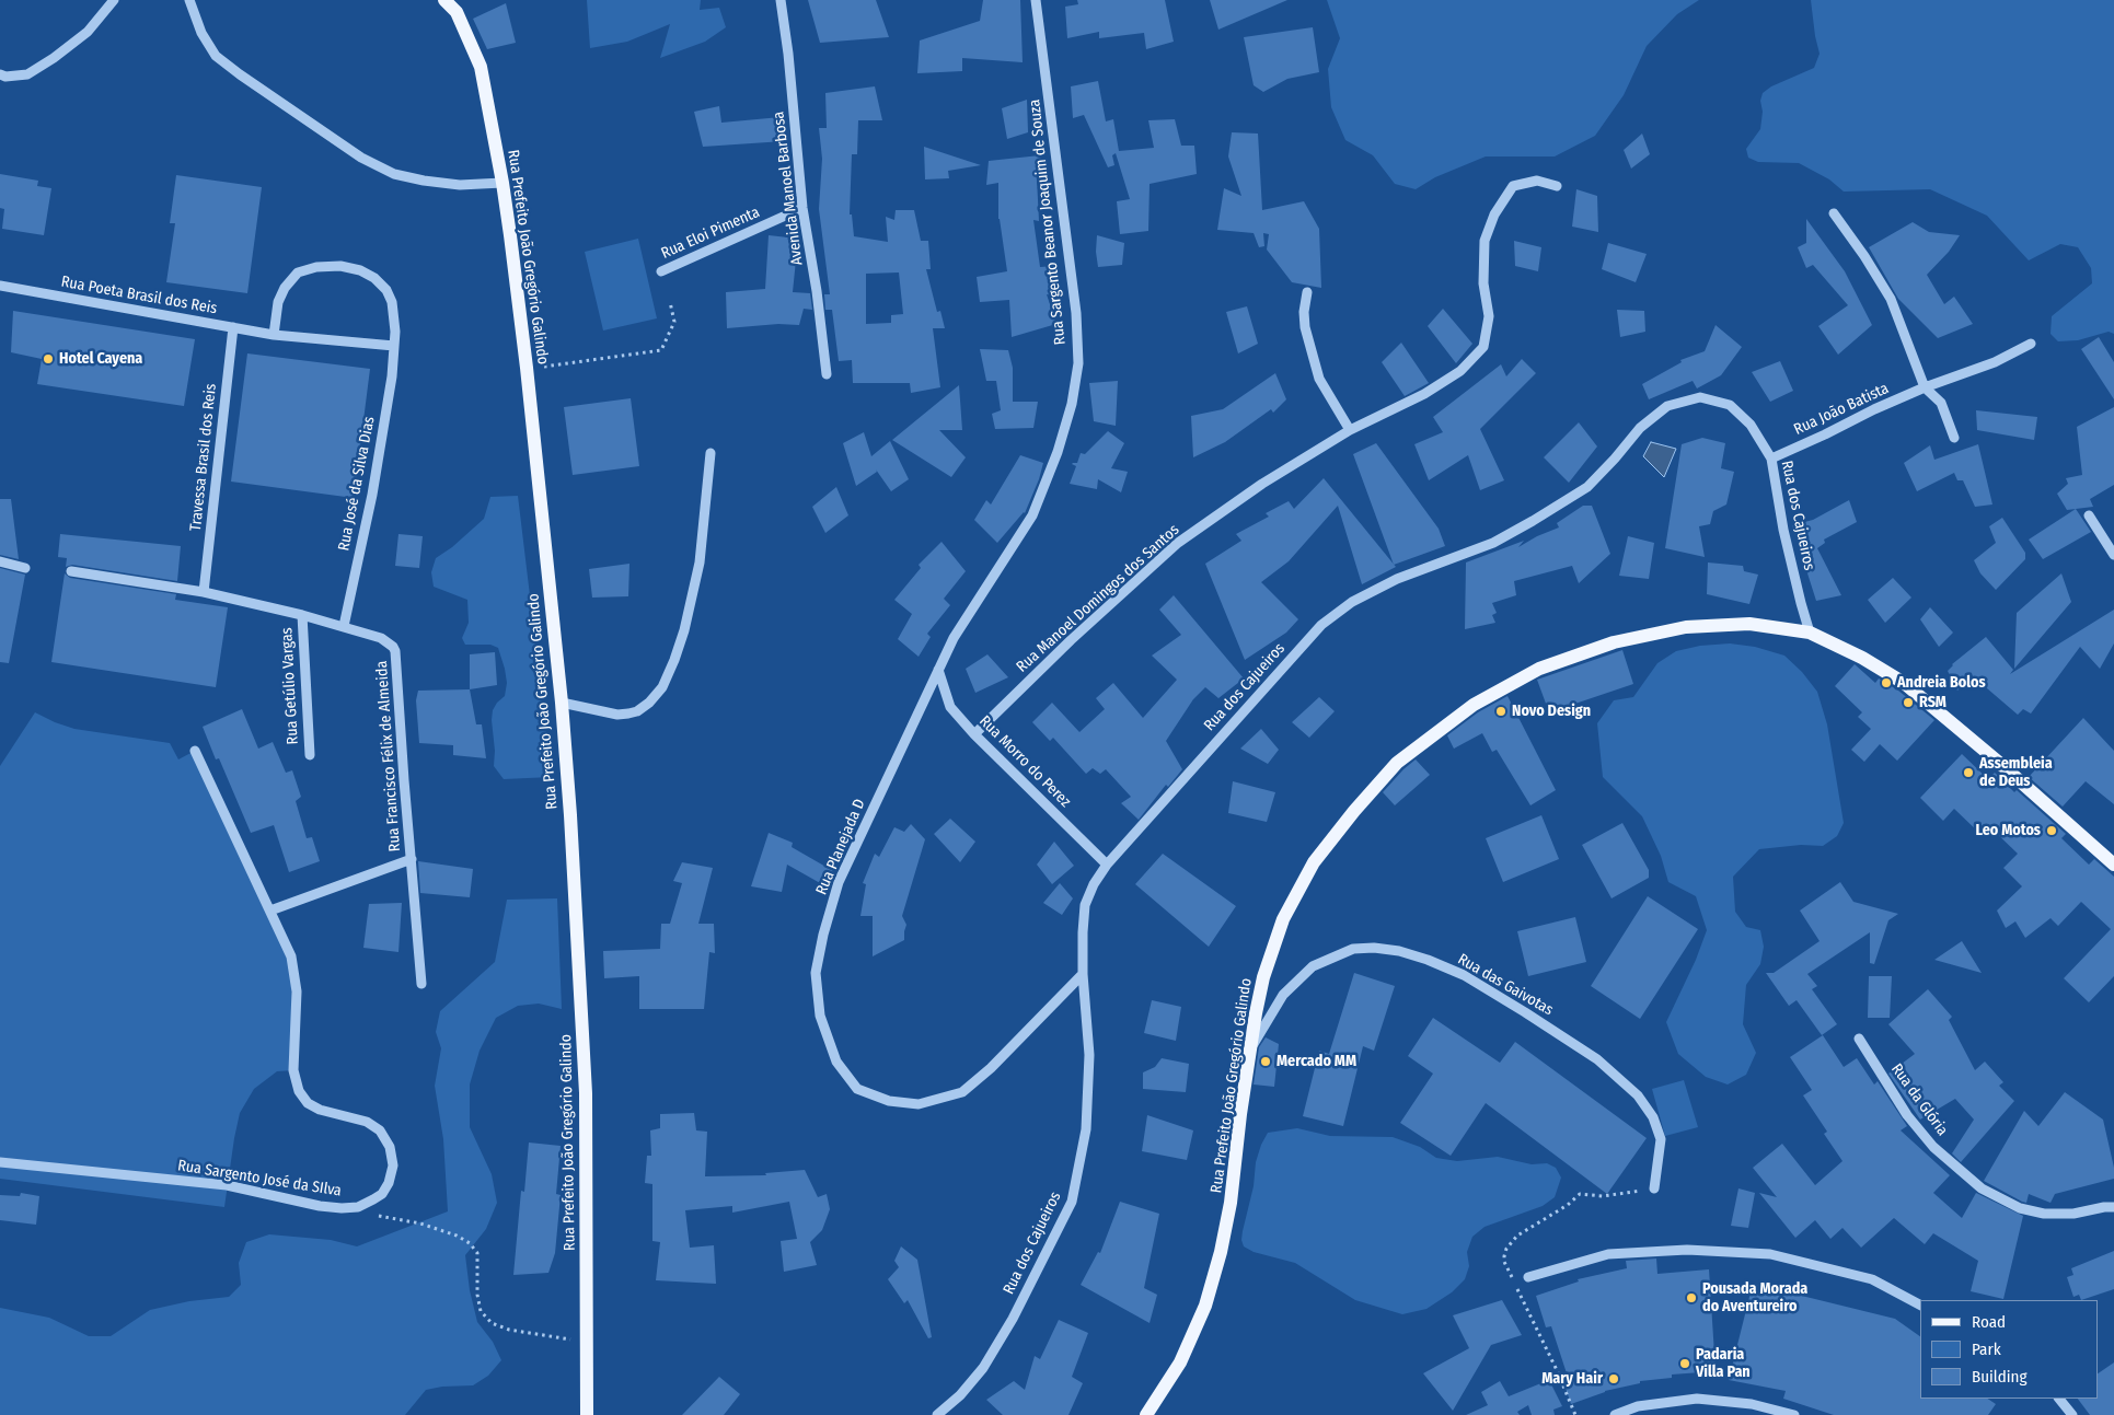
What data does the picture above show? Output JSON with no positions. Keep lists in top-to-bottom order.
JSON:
{
  "streets": {
    "main road": ["Rua Prefeito João Gregório Galindo"],
    "street": [
      "Avenida Manoel Barbosa",
      "Rua Sargento Beanor Joaquim de Souza",
      "Rua Eloi Pimenta",
      "Rua Poeta Brasil dos Reis",
      "Rua João Batista",
      "Travessa Brasil dos Reis",
      "Rua José da Silva Dias",
      "Rua dos Cajueiros",
      "Rua Manoel Domingos dos Santos",
      "Rua Getúlio Vargas",
      "Rua Francisco Félix de Almeida",
      "Rua Morro do Perez",
      "Rua Planejada D",
      "Rua das Gaivotas",
      "Rua da Glória",
      "Rua Sargento José da SIlva"
    ]
  },
  "crossings": [
    ["Avenida Manoel Barbosa", "Rua Eloi Pimenta"],
    ["Rua Sargento Beanor Joaquim de Souza", "Rua Morro do Perez"],
    ["Rua Sargento Beanor Joaquim de Souza", "Rua Planejada D"],
    ["Rua Prefeito João Gregório Galindo", "Rua dos Cajueiros"],
    ["Rua Prefeito João Gregório Galindo", "Rua das Gaivotas"],
    ["Rua Poeta Brasil dos Reis", "Travessa Brasil dos Reis"],
    ["Rua Poeta Brasil dos Reis", "Rua José da Silva Dias"],
    ["Rua João Batista", "Rua dos Cajueiros"],
    ["Rua José da Silva Dias", "Rua Francisco Félix de Almeida"],
    ["Rua dos Cajueiros", "Rua Morro do Perez"],
    ["Rua dos Cajueiros", "Rua Planejada D"],
    ["Rua Manoel Domingos dos Santos", "Rua Morro do Perez"],
    ["Rua Francisco Félix de Almeida", "Rua Sargento José da SIlva"],
    ["Rua Morro do Perez", "Rua Planejada D"]
  ],
  "places": [
    "Hotel Cayena",
    "Andreia Bolos",
    "RSM",
    "Novo Design",
    "Assembleia de Deus",
    "Leo Motos",
    "Mercado MM",
    "Pousada Morada do Aventureiro",
    "Padaria Villa Pan",
    "Mary Hair"
  ],
  "legend": ["Road", "Park", "Building"]
}
